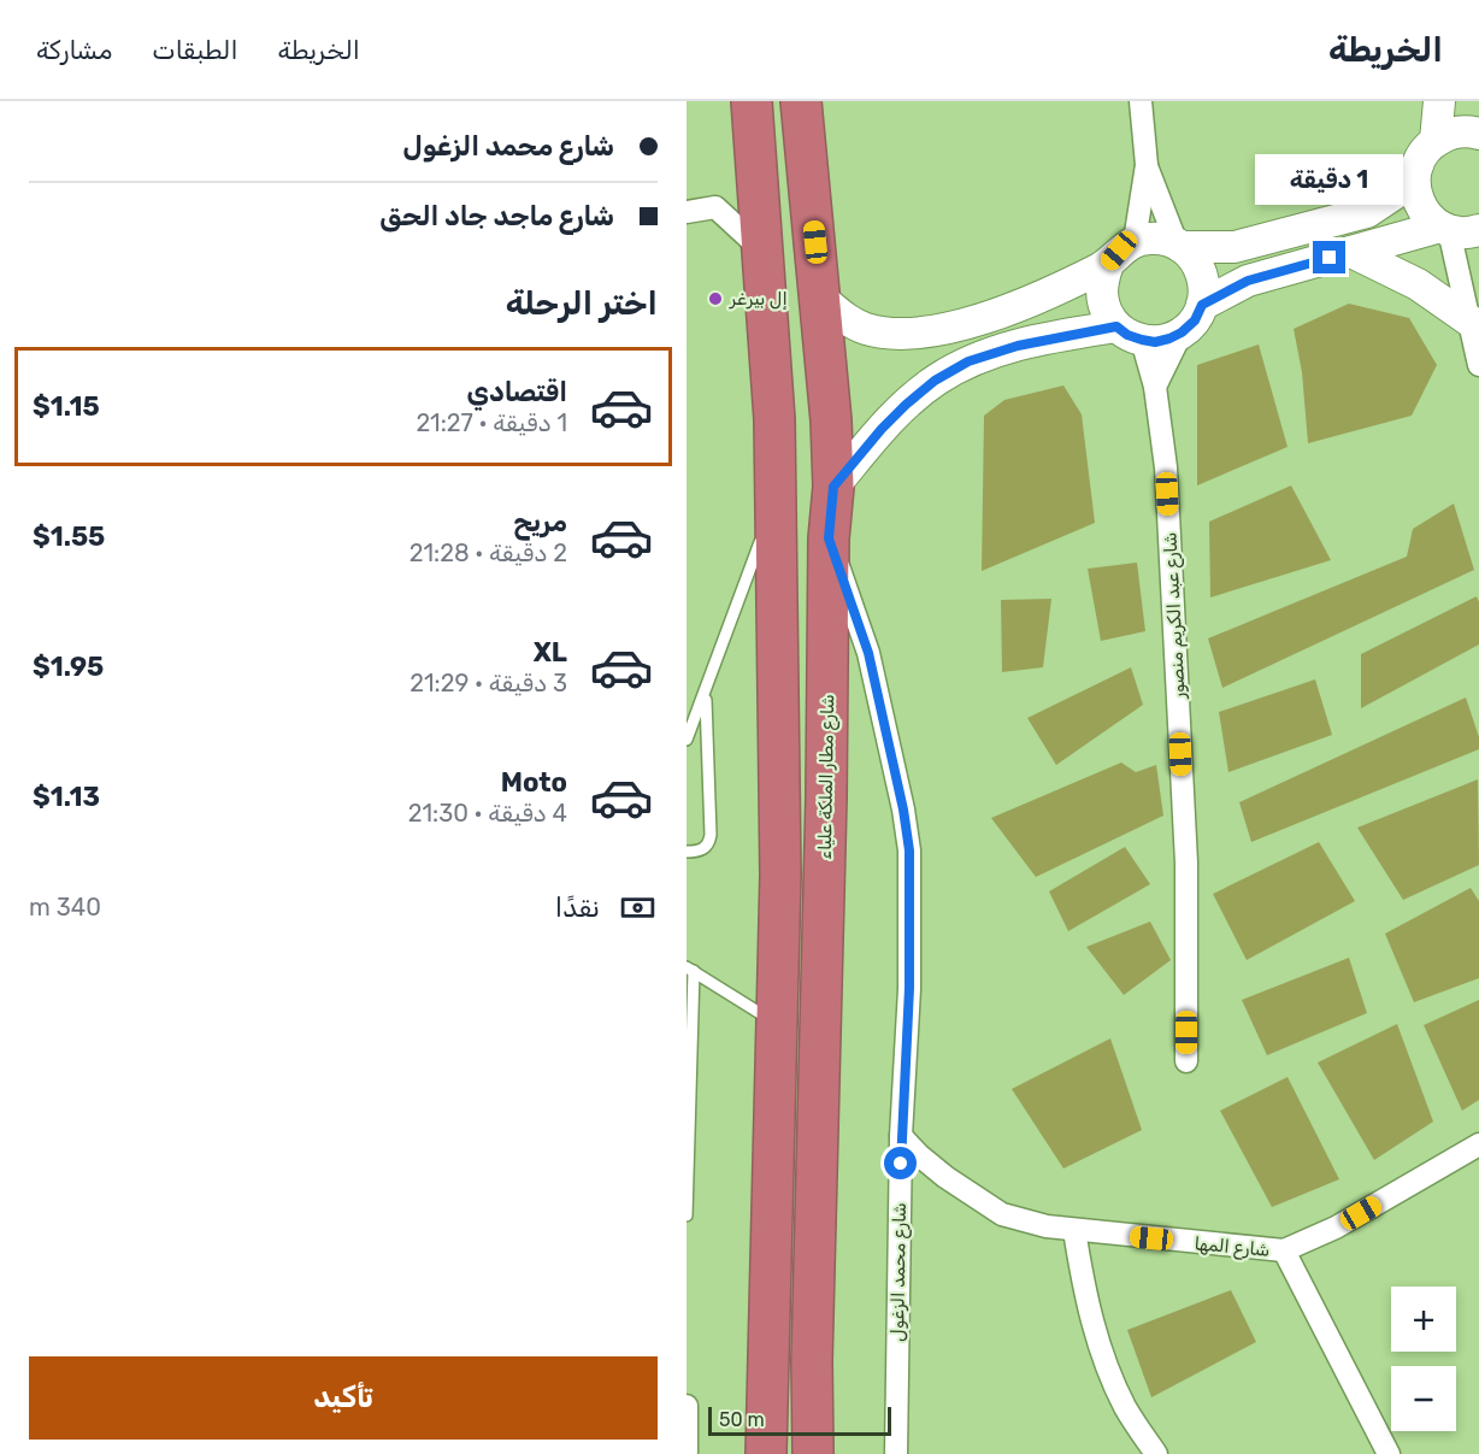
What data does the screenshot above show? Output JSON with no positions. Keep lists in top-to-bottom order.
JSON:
{
  "streets": {
    "highway": ["شارع مطار الملكة علياء"],
    "street": ["شارع عبد الكريم منصور", "شارع المها", "شارع محمد الزغول"]
  },
  "crossings": [
    ["شارع مطار الملكة علياء", "شارع محمد الزغول"],
    ["شارع المها", "شارع محمد الزغول"]
  ],
  "places": ["إل بيرغر"],
  "scale_bar": "50 m",
  "page": {
    "header": "الخريطة",
    "nav": ["الخريطة", "الطبقات", "مشاركة"],
    "banner": ["شارع محمد الزغول", "شارع ماجد جاد الحق"],
    "bubble": "1 دقيقة",
    "heading": "اختر الرحلة",
    "list": [
      {
        "name": "اقتصادي",
        "note": "1 دقيقة · 21:27",
        "value": "$1.15"
      },
      {
        "name": "مريح",
        "note": "2 دقيقة · 21:28",
        "value": "$1.55"
      },
      {
        "name": "XL",
        "note": "3 دقيقة · 21:29",
        "value": "$1.95"
      },
      {
        "name": "Moto",
        "note": "4 دقيقة · 21:30",
        "value": "$1.13"
      }
    ],
    "pay": ["نقدًا", "340 m"],
    "map_buttons": ["+", "−"],
    "buttons": "تأكيد",
    "scale": "50 m"
  }
}
